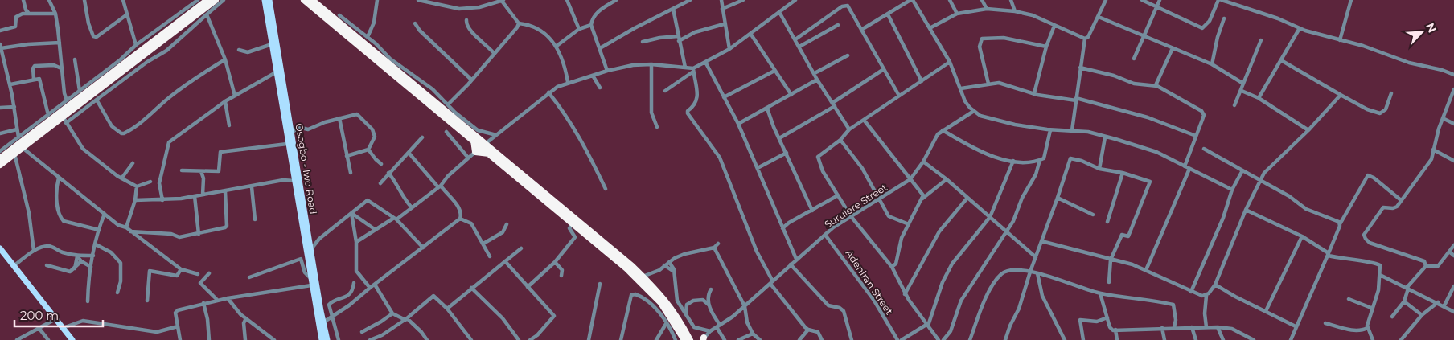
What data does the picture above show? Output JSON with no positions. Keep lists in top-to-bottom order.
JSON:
{
  "streets": {
    "main road": ["Osogbo - Iwo Road"],
    "street": ["Surulere Street", "Adeniran Street"]
  },
  "crossings": [
    ["Surulere Street", "Adeniran Street"]
  ],
  "scale_bar": "200 m",
  "north": "top right"
}
